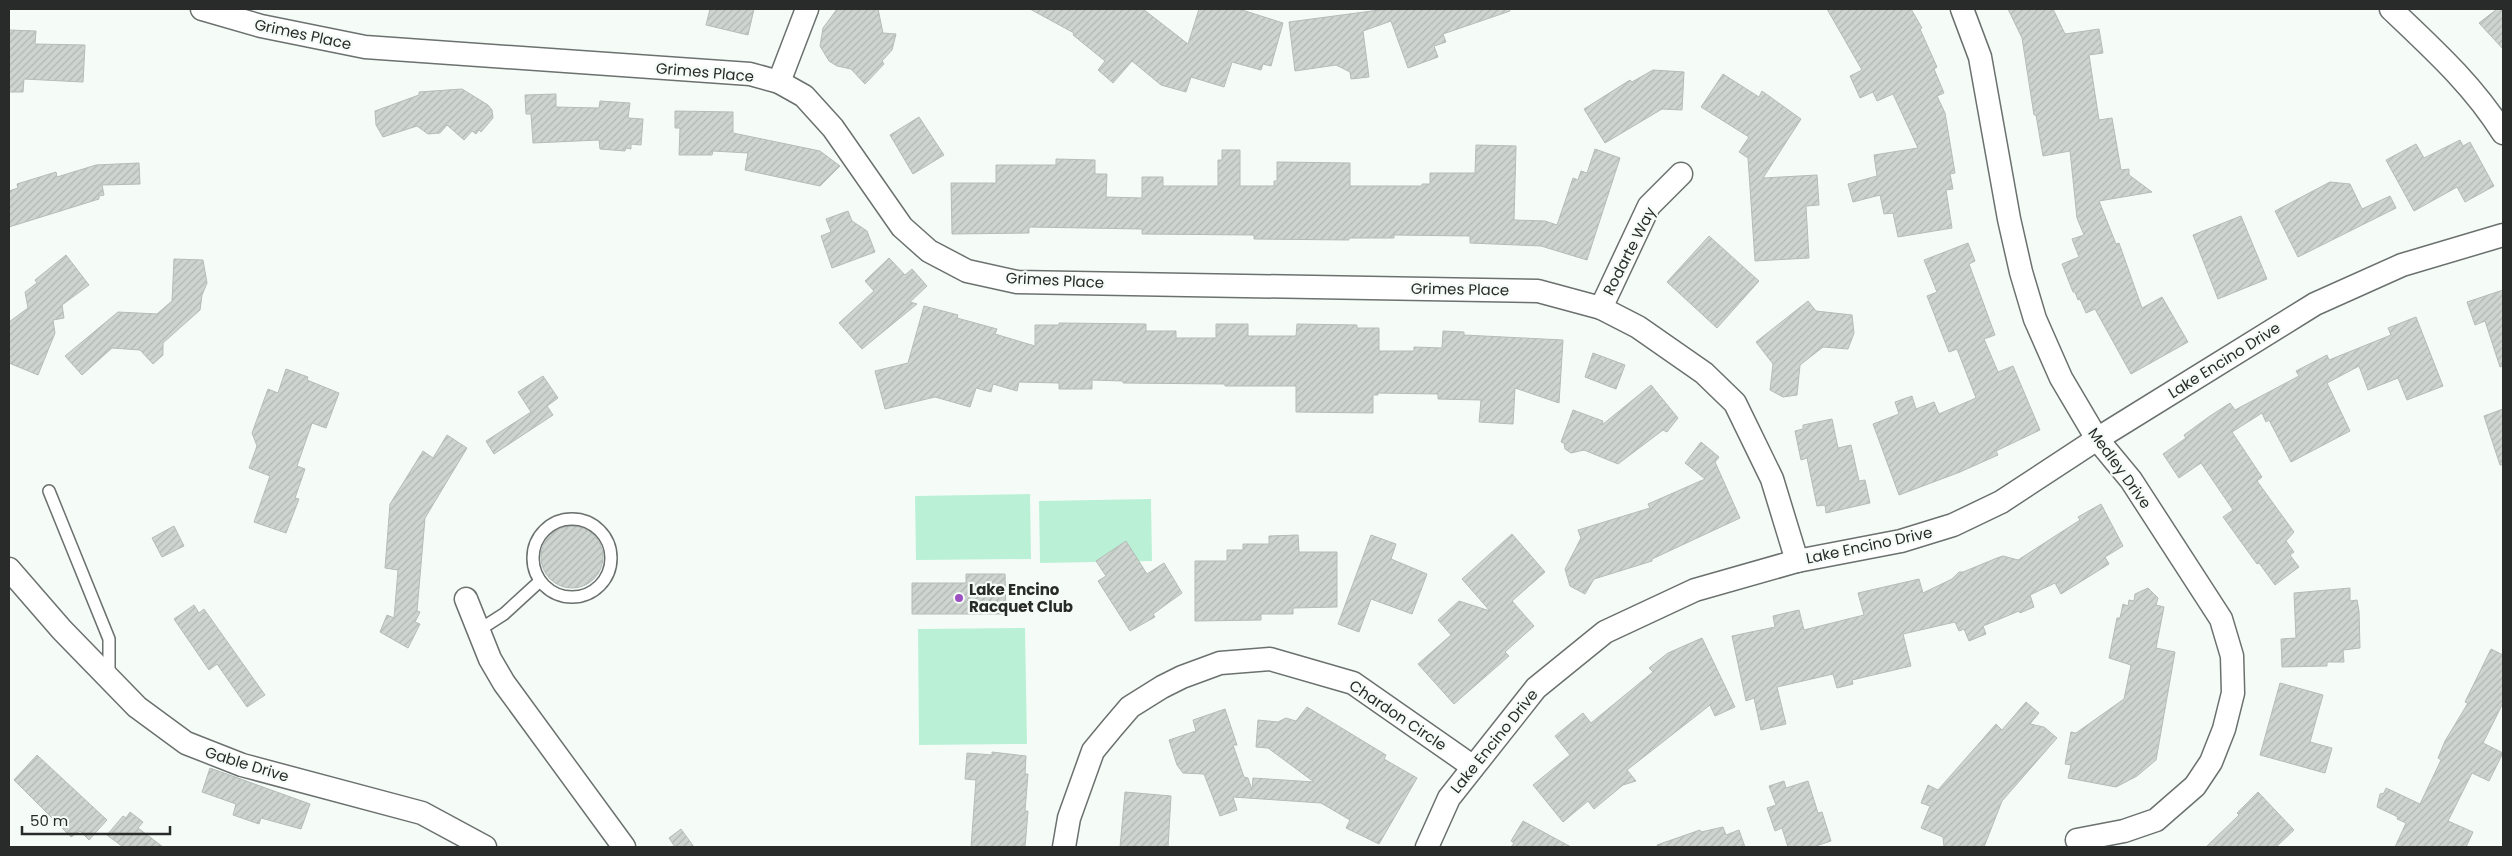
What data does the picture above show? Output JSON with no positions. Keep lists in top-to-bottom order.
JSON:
{
  "streets": {
    "street": [
      "Grimes Place",
      "Rodarte Way",
      "Lake Encino Drive",
      "Medley Drive",
      "Chardon Circle",
      "Gable Drive"
    ]
  },
  "crossings": [
    ["Grimes Place", "Rodarte Way"],
    ["Grimes Place", "Lake Encino Drive"],
    ["Lake Encino Drive", "Medley Drive"],
    ["Lake Encino Drive", "Chardon Circle"]
  ],
  "places": ["Lake Encino Racquet Club"],
  "scale_bar": "50 m"
}
